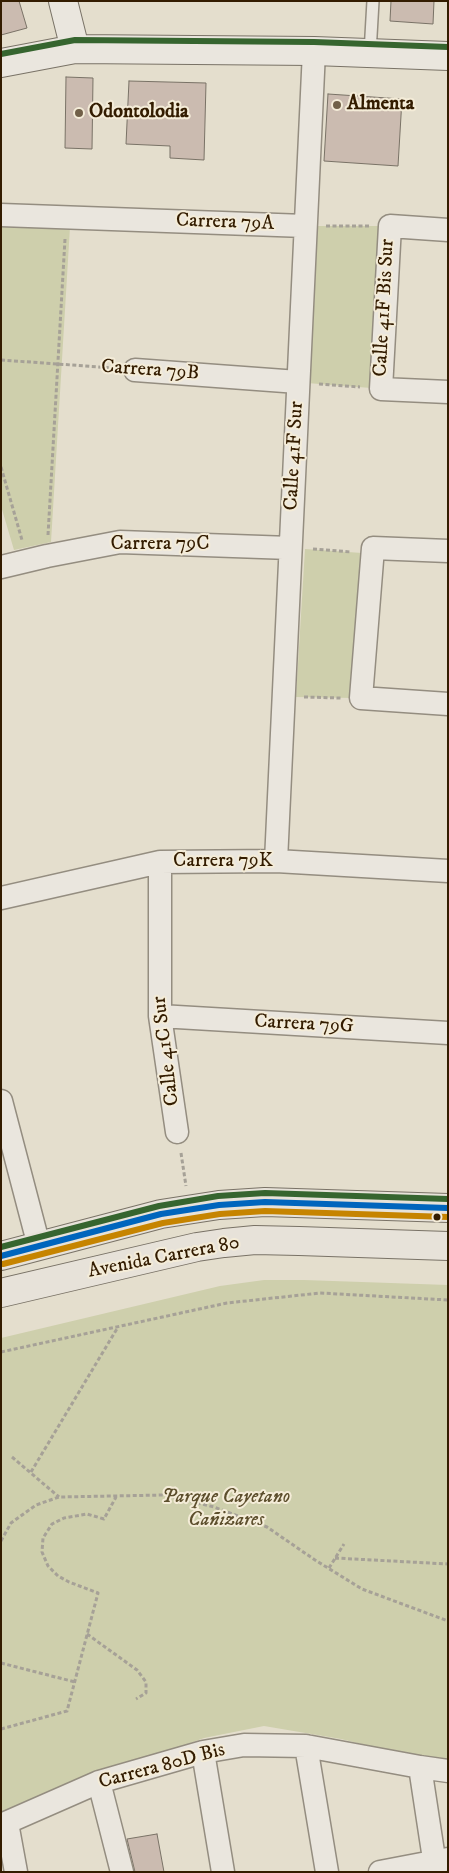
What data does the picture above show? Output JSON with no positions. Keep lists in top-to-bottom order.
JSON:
{
  "streets": {
    "main road": ["Avenida Carrera 80"],
    "street": [
      "Carrera 79A",
      "Calle 41F Bis Sur",
      "Carrera 79B",
      "Calle 41F Sur",
      "Carrera 79C",
      "Carrera 79K",
      "Carrera 79G",
      "Calle 41C Sur",
      "Carrera 80D Bis"
    ]
  },
  "crossings": [
    ["Carrera 79A", "Calle 41F Sur"],
    ["Carrera 79B", "Calle 41F Sur"],
    ["Calle 41F Sur", "Carrera 79C"],
    ["Calle 41F Sur", "Carrera 79K"],
    ["Carrera 79K", "Calle 41C Sur"],
    ["Carrera 79G", "Calle 41C Sur"],
    ["Calle 41C Sur", "Avenida Carrera 80"]
  ],
  "parks": ["Parque Cayetano Cañizares"],
  "places": ["Almenta", "Odontolodia"]
}
